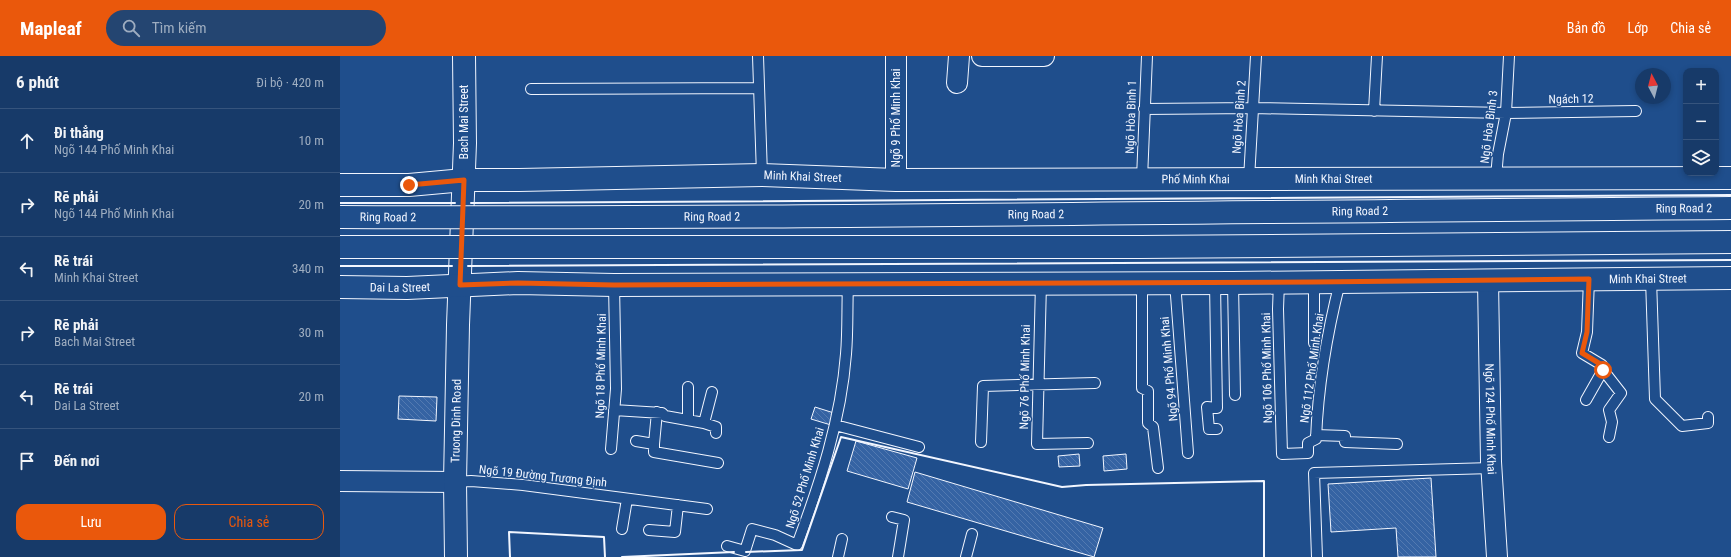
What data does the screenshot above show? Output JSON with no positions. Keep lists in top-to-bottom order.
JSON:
{
  "streets": {
    "main road": [
      "Bach Mai Street",
      "Minh Khai Street",
      "Phố Minh Khai",
      "Ring Road 2",
      "Dai La Street",
      "Truong Dinh Road"
    ],
    "street": ["Ngõ 9 Phố Minh Khai", "Ngõ 124 Phố Minh Khai"],
    "lane": [
      "Ngách 12",
      "Ngõ Hòa Bình 1",
      "Ngõ Hòa Bình 2",
      "Ngõ Hòa Bình 3",
      "Ngõ 18 Phố Minh Khai",
      "Ngõ 106 Phố Minh Khai",
      "Ngõ 112 Phố Minh Khai",
      "Ngõ 94 Phố Minh Khai",
      "Ngõ 76 Phố Minh Khai",
      "Ngõ 19 Đường Trương Định",
      "Ngõ 52 Phố Minh Khai"
    ]
  },
  "crossings": [
    ["Ngách 12", "Ngõ Hòa Bình 1"],
    ["Ngách 12", "Ngõ Hòa Bình 2"],
    ["Ngách 12", "Ngõ Hòa Bình 3"],
    ["Ngõ Hòa Bình 1", "Minh Khai Street"],
    ["Ngõ Hòa Bình 1", "Phố Minh Khai"],
    ["Ngõ Hòa Bình 2", "Minh Khai Street"],
    ["Ngõ Hòa Bình 2", "Phố Minh Khai"],
    ["Ngõ 9 Phố Minh Khai", "Minh Khai Street"],
    ["Bach Mai Street", "Minh Khai Street"],
    ["Bach Mai Street", "Dai La Street"],
    ["Bach Mai Street", "Truong Dinh Road"],
    ["Ngõ Hòa Bình 3", "Minh Khai Street"],
    ["Minh Khai Street", "Phố Minh Khai"],
    ["Minh Khai Street", "Dai La Street"],
    ["Minh Khai Street", "Ngõ 18 Phố Minh Khai"],
    ["Minh Khai Street", "Ngõ 106 Phố Minh Khai"],
    ["Minh Khai Street", "Ngõ 112 Phố Minh Khai"],
    ["Minh Khai Street", "Ngõ 94 Phố Minh Khai"],
    ["Minh Khai Street", "Ngõ 76 Phố Minh Khai"],
    ["Minh Khai Street", "Ngõ 124 Phố Minh Khai"],
    ["Minh Khai Street", "Truong Dinh Road"],
    ["Minh Khai Street", "Ngõ 52 Phố Minh Khai"],
    ["Dai La Street", "Truong Dinh Road"],
    ["Ngõ 106 Phố Minh Khai", "Ngõ 112 Phố Minh Khai"],
    ["Truong Dinh Road", "Ngõ 19 Đường Trương Định"]
  ],
  "north": "top",
  "page": {
    "header": "Mapleaf",
    "search": "Tìm kiếm",
    "nav": ["Bản đồ", "Lớp", "Chia sẻ"],
    "heading": ["6 phút", "Đi bộ · 420 m"],
    "map_buttons": ["+", "−"],
    "list": [
      ["Đi thẳng", "Ngõ 144 Phố Minh Khai", "10 m"],
      ["Rẽ phải", "Ngõ 144 Phố Minh Khai", "20 m"],
      ["Rẽ trái", "Minh Khai Street", "340 m"],
      ["Rẽ phải", "Bach Mai Street", "30 m"],
      ["Rẽ trái", "Dai La Street", "20 m"],
      "Đến nơi"
    ],
    "buttons": ["Lưu", "Chia sẻ"]
  }
}
